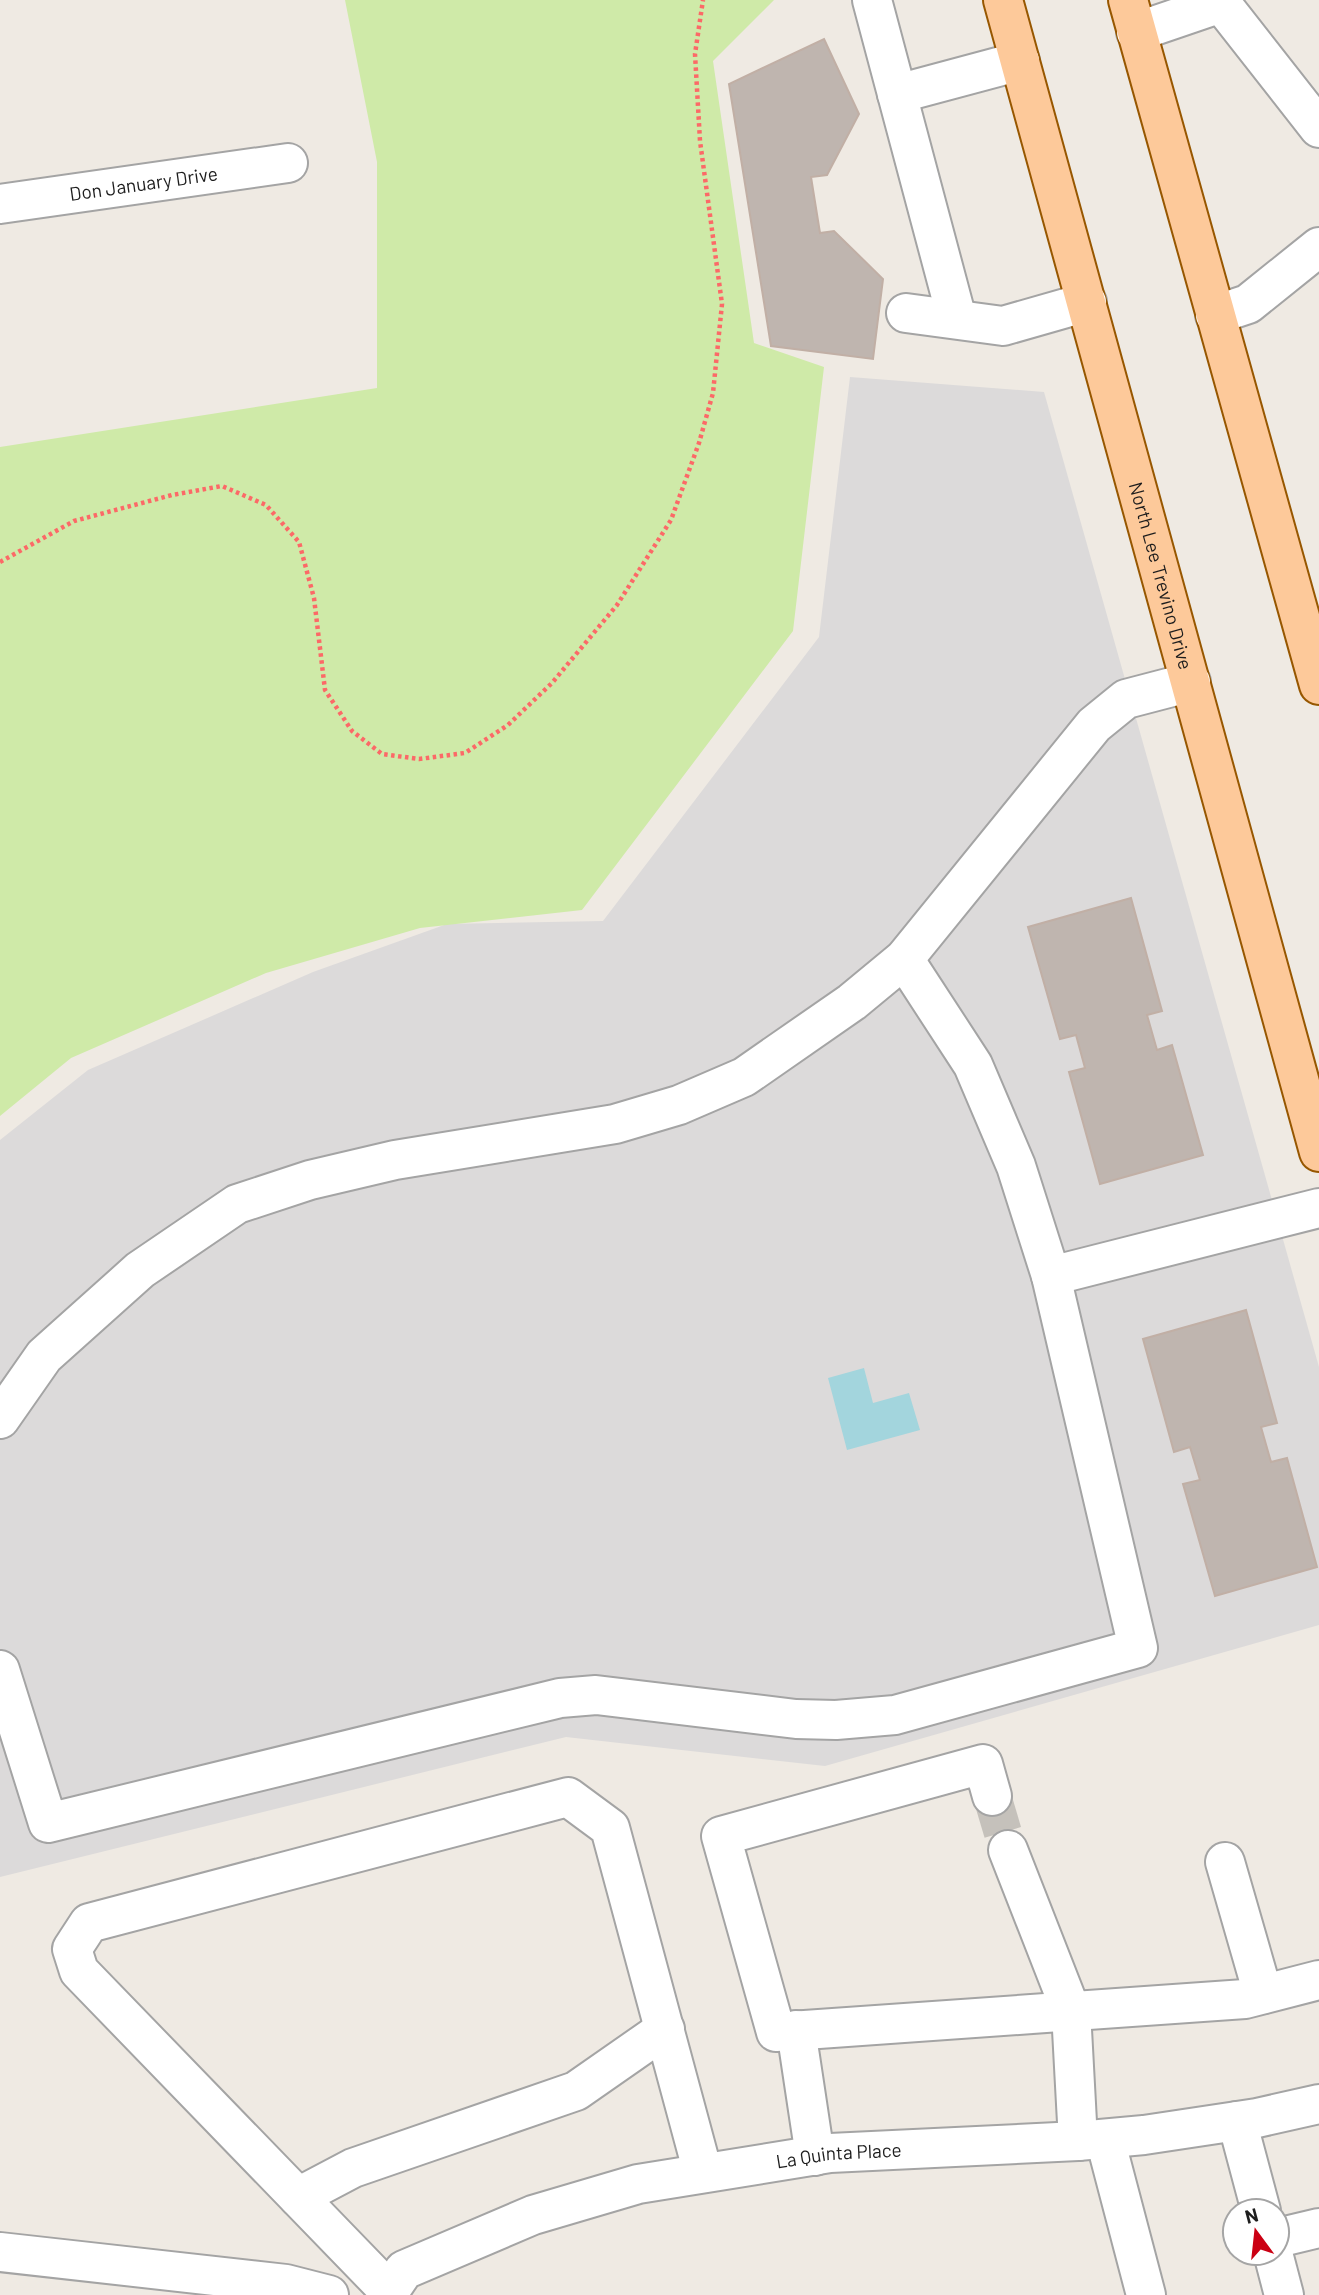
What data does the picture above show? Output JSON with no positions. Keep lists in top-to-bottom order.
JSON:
{
  "streets": {
    "main road": ["North Lee Trevino Drive"],
    "street": ["Don January Drive", "La Quinta Place"]
  },
  "north": "top"
}
